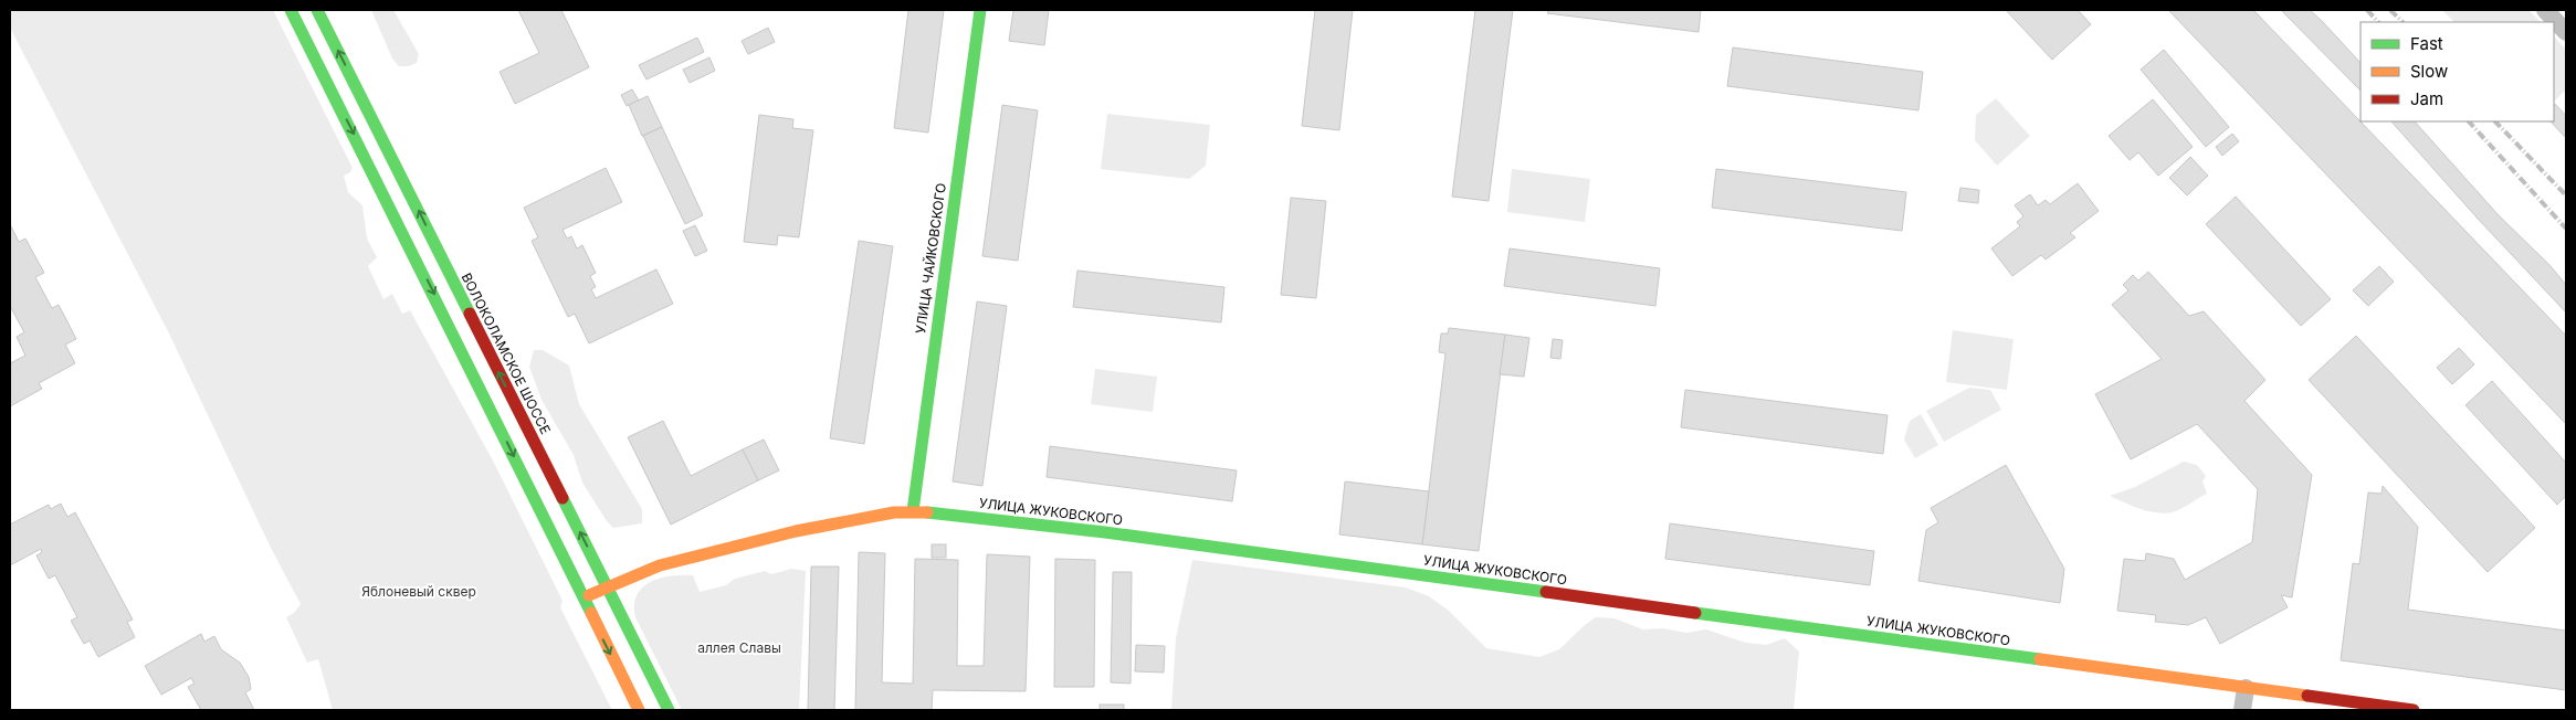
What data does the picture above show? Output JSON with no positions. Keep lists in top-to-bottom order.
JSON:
{
  "streets": {
    "street": ["УЛИЦА ЧАЙКОВСКОГО", "ВОЛОКОЛАМСКОЕ ШОССЕ", "УЛИЦА ЖУКОВСКОГО"]
  },
  "crossings": [
    ["УЛИЦА ЧАЙКОВСКОГО", "УЛИЦА ЖУКОВСКОГО"],
    ["ВОЛОКОЛАМСКОЕ ШОССЕ", "УЛИЦА ЖУКОВСКОГО"]
  ],
  "parks": ["Яблоневый сквер", "аллея Славы"],
  "legend": ["Fast", "Slow", "Jam"]
}
